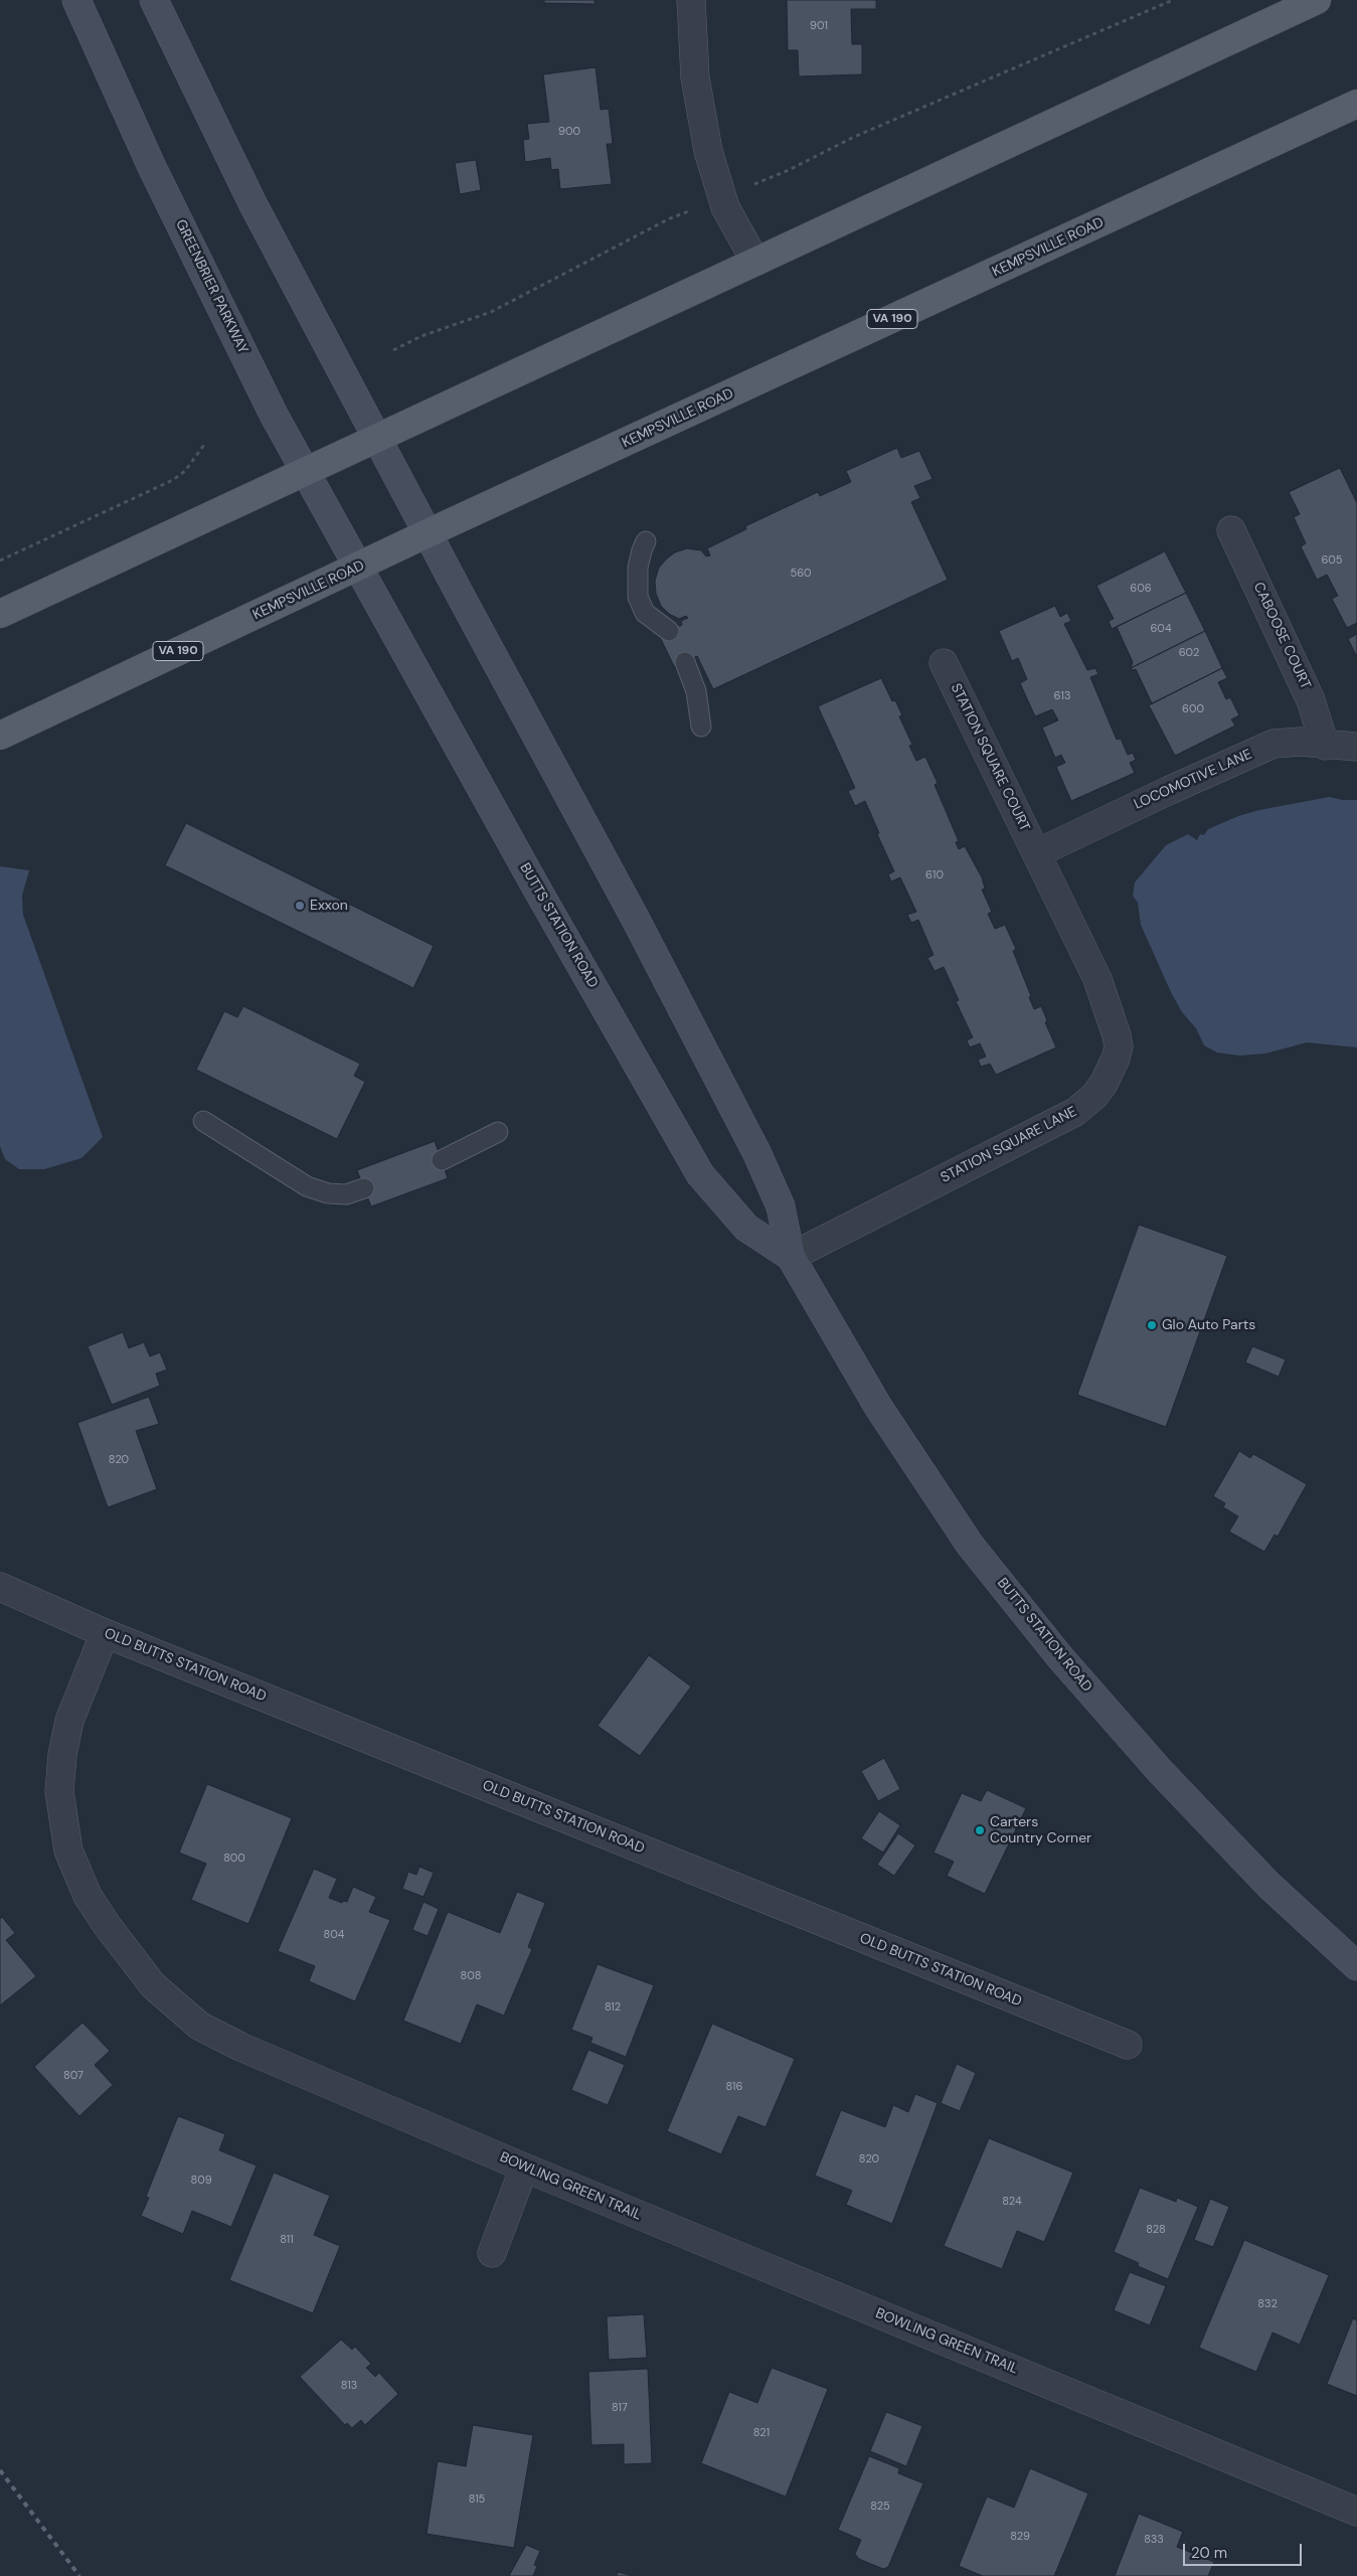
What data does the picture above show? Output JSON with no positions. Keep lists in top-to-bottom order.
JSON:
{
  "streets": {
    "main road": [
      "KEMPSVILLE ROAD",
      "GREENBRIER PARKWAY",
      "VA 190",
      "BUTTS STATION ROAD"
    ],
    "street": [
      "CABOOSE COURT",
      "STATION SQUARE COURT",
      "LOCOMOTIVE LANE",
      "STATION SQUARE LANE",
      "OLD BUTTS STATION ROAD",
      "BOWLING GREEN TRAIL"
    ]
  },
  "crossings": [
    ["KEMPSVILLE ROAD", "GREENBRIER PARKWAY"],
    ["KEMPSVILLE ROAD", "BUTTS STATION ROAD"],
    ["GREENBRIER PARKWAY", "BUTTS STATION ROAD"],
    ["CABOOSE COURT", "LOCOMOTIVE LANE"],
    ["STATION SQUARE COURT", "LOCOMOTIVE LANE"],
    ["STATION SQUARE COURT", "STATION SQUARE LANE"],
    ["LOCOMOTIVE LANE", "STATION SQUARE LANE"],
    ["BUTTS STATION ROAD", "STATION SQUARE LANE"],
    ["OLD BUTTS STATION ROAD", "BOWLING GREEN TRAIL"]
  ],
  "places": ["Exxon", "Glo Auto Parts", "Carters Country Corner"],
  "house_numbers": [
    "901",
    "900",
    "605",
    "560",
    "606",
    "604",
    "602",
    "613",
    "600",
    "610",
    "820",
    "800",
    "804",
    "808",
    "812",
    "807",
    "816",
    "820",
    "809",
    "824",
    "828",
    "811",
    "832",
    "813",
    "817",
    "821",
    "815",
    "825",
    "829",
    "833"
  ],
  "scale_bar": "20 m"
}
